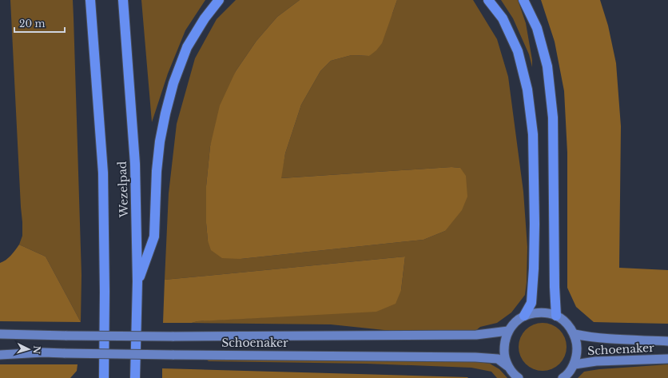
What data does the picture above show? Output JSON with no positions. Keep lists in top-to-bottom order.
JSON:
{
  "streets": {
    "highway": ["Wezelpad"],
    "main road": ["Schoenaker"]
  },
  "scale_bar": "20 m",
  "north": "right"
}
